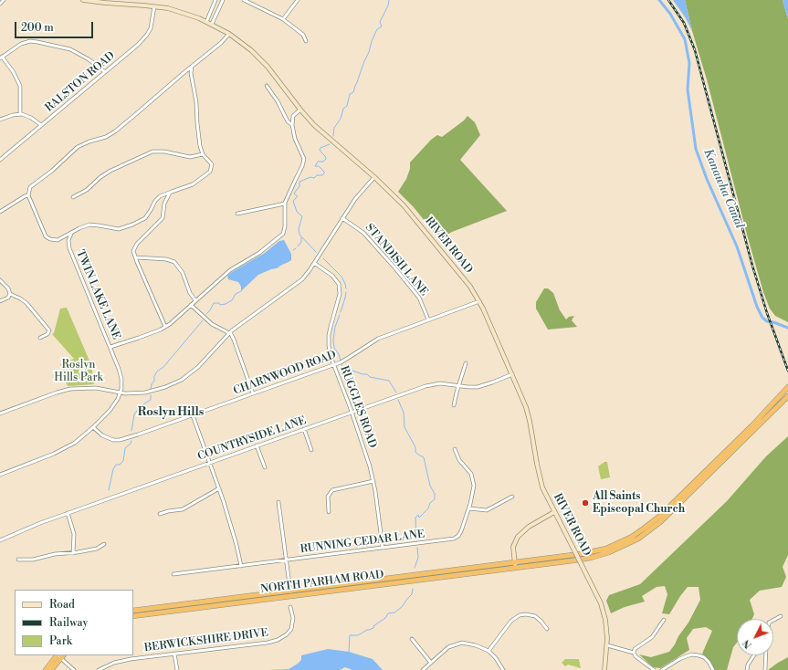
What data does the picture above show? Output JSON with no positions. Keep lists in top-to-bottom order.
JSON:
{
  "streets": {
    "highway": ["NORTH PARHAM ROAD"],
    "main road": ["RIVER ROAD"],
    "street": [
      "RALSTON ROAD",
      "STANDISH LANE",
      "TWIN LAKE LANE",
      "CHARNWOOD ROAD",
      "RUGGLES ROAD",
      "COUNTRYSIDE LANE",
      "RUNNING CEDAR LANE",
      "BERWICKSHIRE DRIVE"
    ]
  },
  "crossings": [
    ["RALSTON ROAD", "RIVER ROAD"],
    ["RIVER ROAD", "CHARNWOOD ROAD"],
    ["RIVER ROAD", "COUNTRYSIDE LANE"],
    ["STANDISH LANE", "CHARNWOOD ROAD"],
    ["CHARNWOOD ROAD", "RUGGLES ROAD"],
    ["RUGGLES ROAD", "COUNTRYSIDE LANE"],
    ["RUGGLES ROAD", "RUNNING CEDAR LANE"]
  ],
  "districts": ["Roslyn Hills"],
  "water": ["Kanawha Canal"],
  "parks": ["Roslyn Hills Park"],
  "places": ["All Saints Episcopal Church"],
  "legend": ["Road", "Railway", "Park"],
  "scale_bar": "200 m",
  "north": "bottom left"
}
